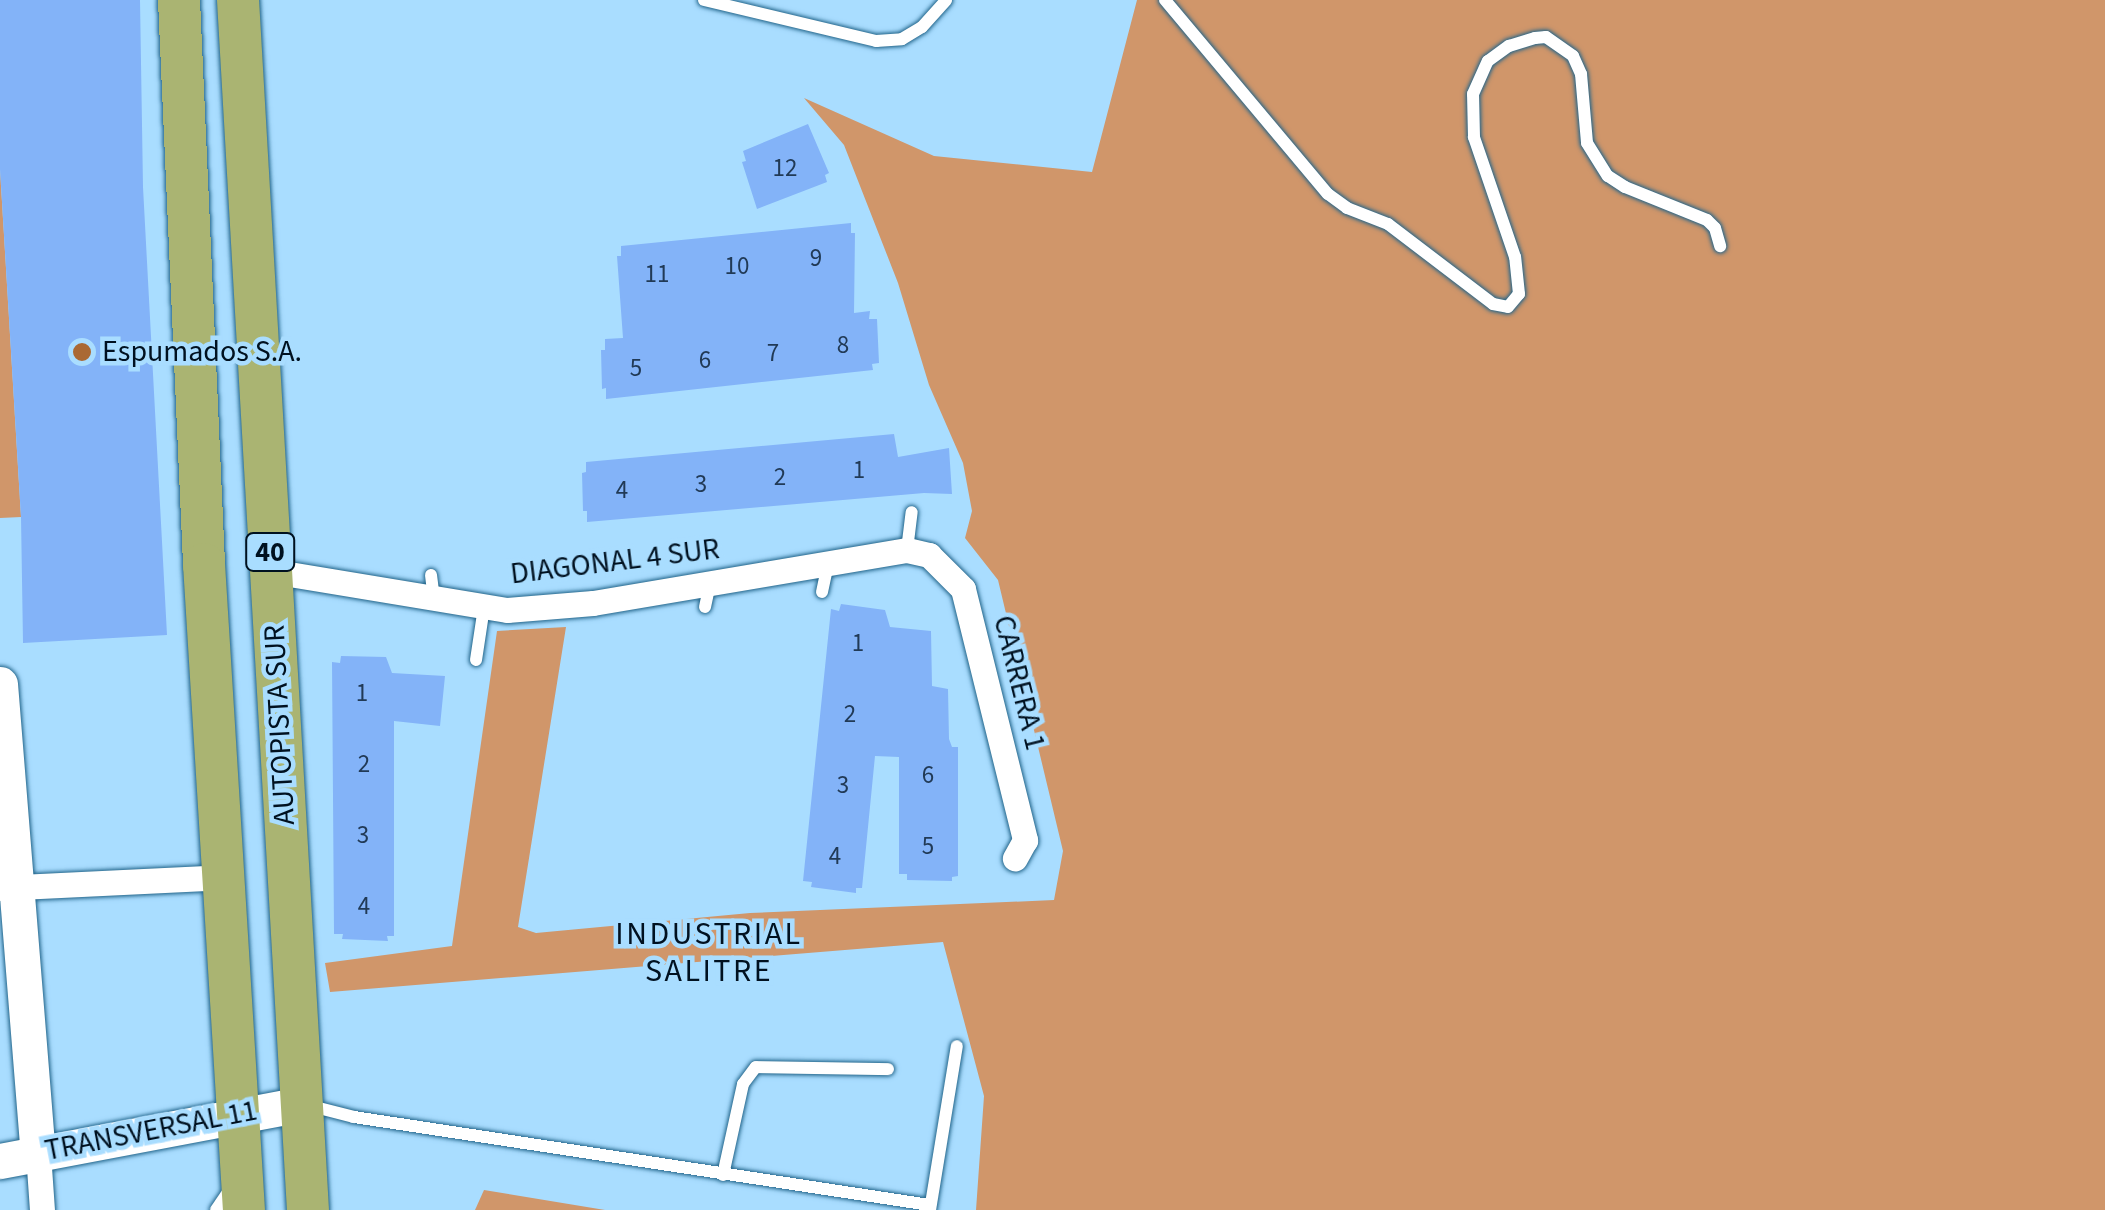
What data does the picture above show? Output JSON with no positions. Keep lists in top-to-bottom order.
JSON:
{
  "streets": {
    "highway": ["40", "AUTOPISTA SUR"],
    "main road": ["TRANSVERSAL 11"],
    "street": ["DIAGONAL 4 SUR", "CARRERA 1"]
  },
  "crossings": [
    ["40", "TRANSVERSAL 11"],
    ["DIAGONAL 4 SUR", "CARRERA 1"],
    ["DIAGONAL 4 SUR", "AUTOPISTA SUR"],
    ["AUTOPISTA SUR", "TRANSVERSAL 11"]
  ],
  "districts": ["INDUSTRIAL SALITRE"],
  "places": ["Espumados S.A."],
  "house_numbers": [
    "12",
    "9",
    "10",
    "11",
    "8",
    "7",
    "6",
    "5",
    "1",
    "2",
    "3",
    "4",
    "1",
    "1",
    "2",
    "2",
    "6",
    "3",
    "3",
    "5",
    "4",
    "4"
  ]
}
